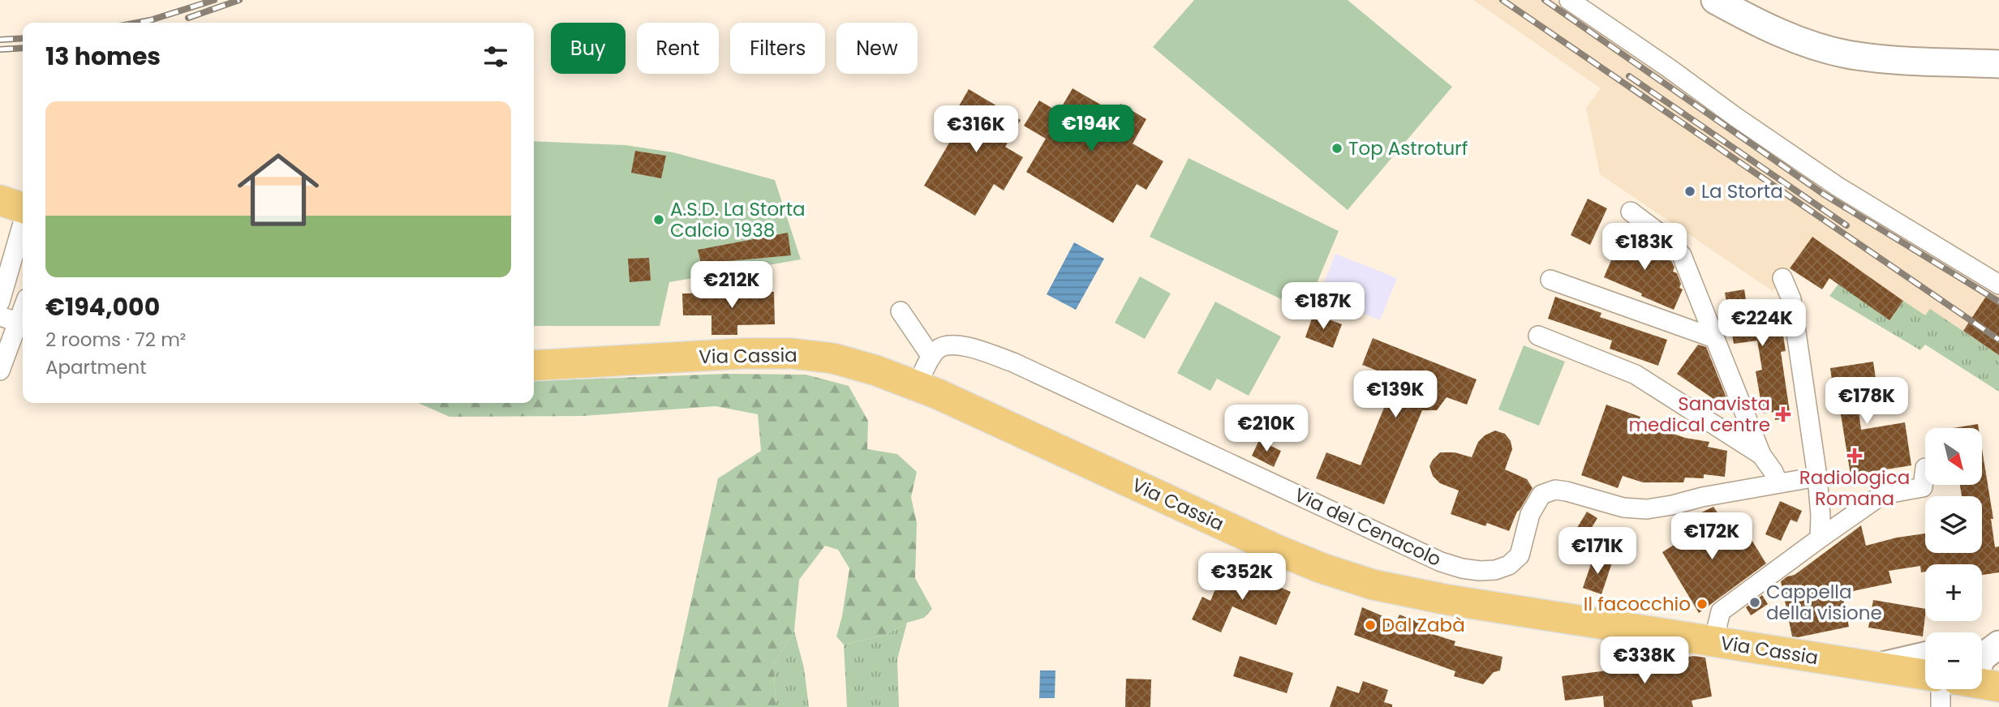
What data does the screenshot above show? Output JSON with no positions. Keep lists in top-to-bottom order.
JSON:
{
  "streets": {
    "main road": ["Via Cassia"],
    "street": ["Via del Cenacolo"]
  },
  "places": {
    "other": [
      "Top Astroturf",
      "La Storta",
      "A.S.D. La Storta Calcio 1938",
      "Cappella della visione",
      "Il facocchio",
      "Dal Zabà"
    ],
    "health": ["Sanavista medical centre", "Radiologica Romana"]
  },
  "north": "bottom right",
  "page": {
    "chip": [
      "Buy",
      "Rent",
      "Filters",
      "New"
    ],
    "heading": "13 homes",
    "list": [
      {
        "name": "€194,000",
        "note": "2 rooms · 72 m² · Apartment"
      }
    ],
    "price": [
      "€194K",
      "€316K",
      "€183K",
      "€212K",
      "€187K",
      "€224K",
      "€139K",
      "€178K",
      "€210K",
      "€172K",
      "€171K",
      "€352K",
      "€338K"
    ],
    "map_buttons": ["+", "−"]
  }
}
